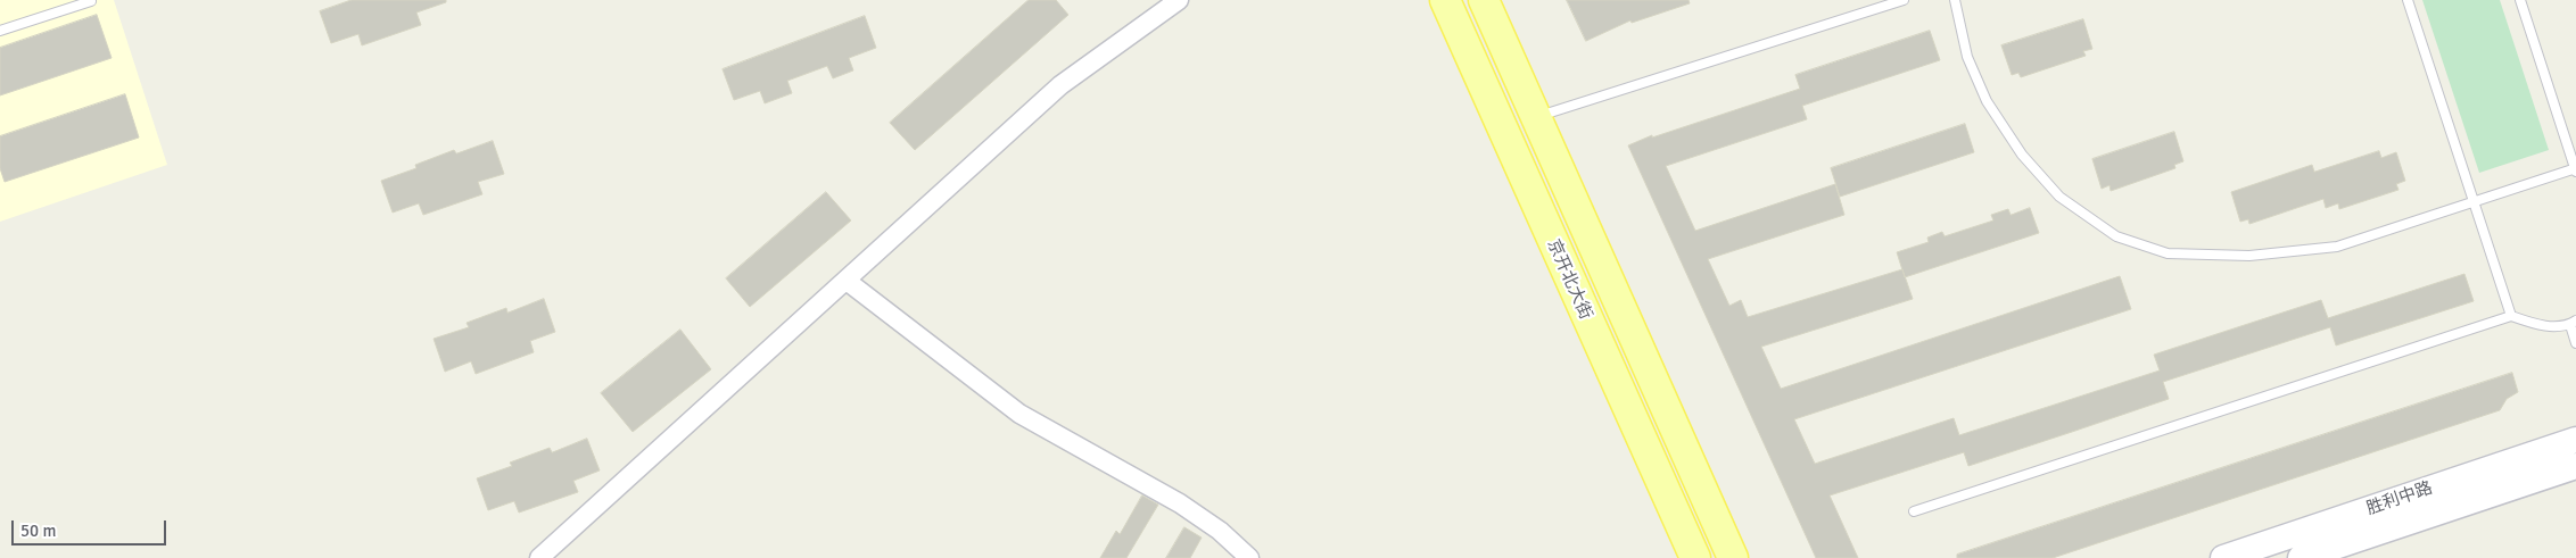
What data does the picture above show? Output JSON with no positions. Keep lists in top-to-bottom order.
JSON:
{
  "streets": {
    "main road": ["京开北大街"],
    "street": ["胜利中路"]
  },
  "scale_bar": "50 m"
}
